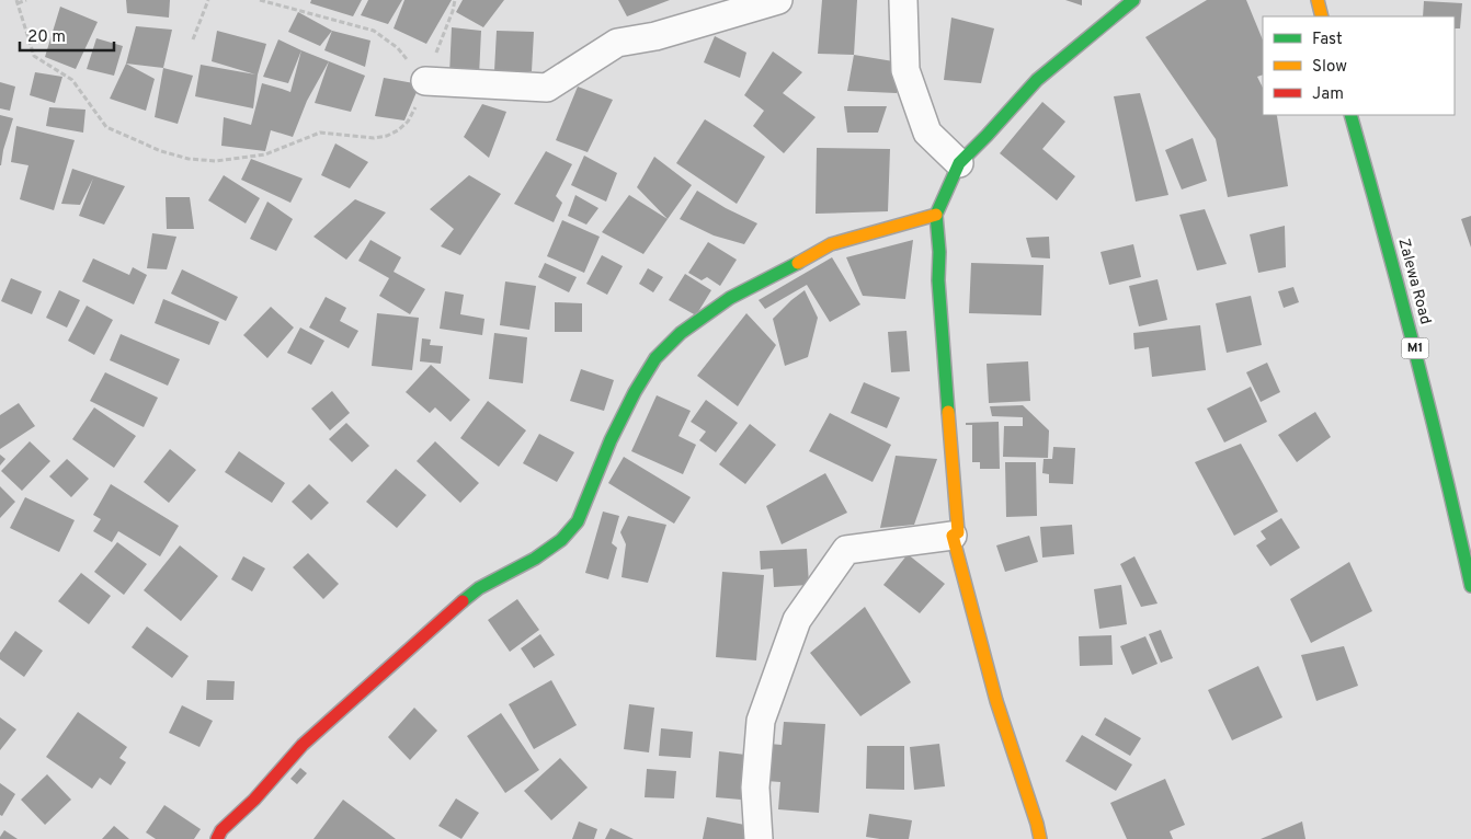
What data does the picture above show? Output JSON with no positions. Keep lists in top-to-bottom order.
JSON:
{
  "streets": {
    "main road": ["Zalewa Road", "M1"]
  },
  "legend": ["Fast", "Slow", "Jam"],
  "scale_bar": "20 m"
}
